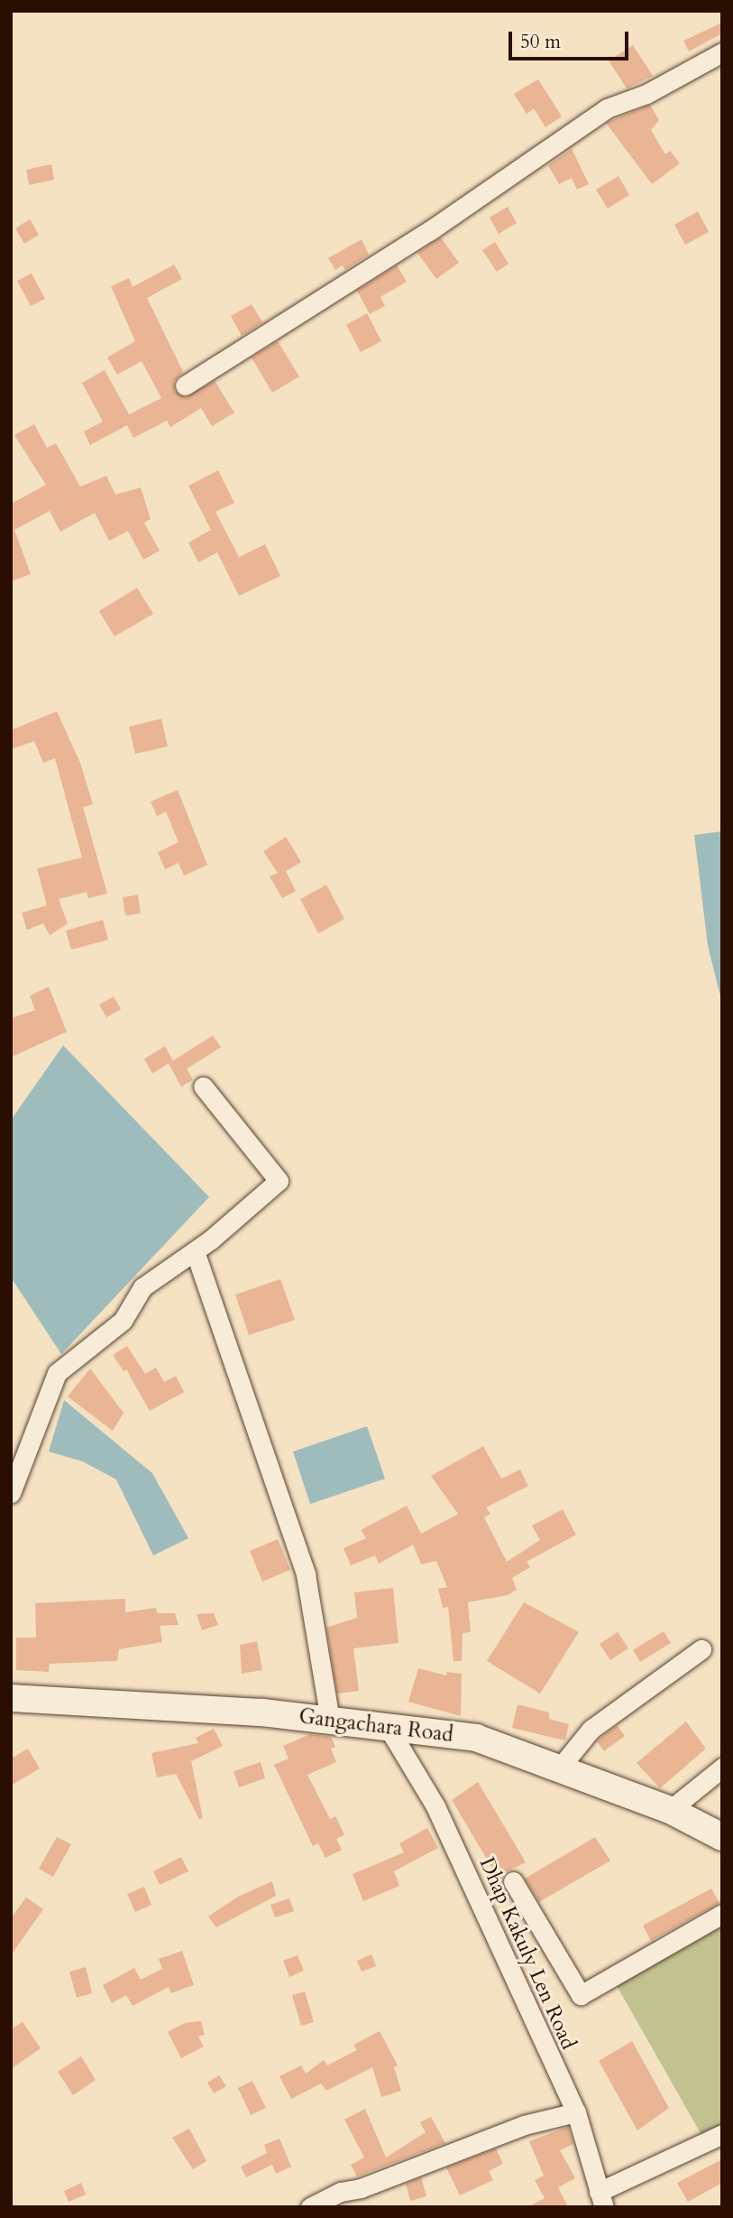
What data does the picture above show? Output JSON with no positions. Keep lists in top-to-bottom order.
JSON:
{
  "streets": {
    "main road": ["Gangachara Road"],
    "street": ["Dhap Kakuly Len Road"]
  },
  "crossings": [
    ["Gangachara Road", "Dhap Kakuly Len Road"]
  ],
  "scale_bar": "50 m"
}
